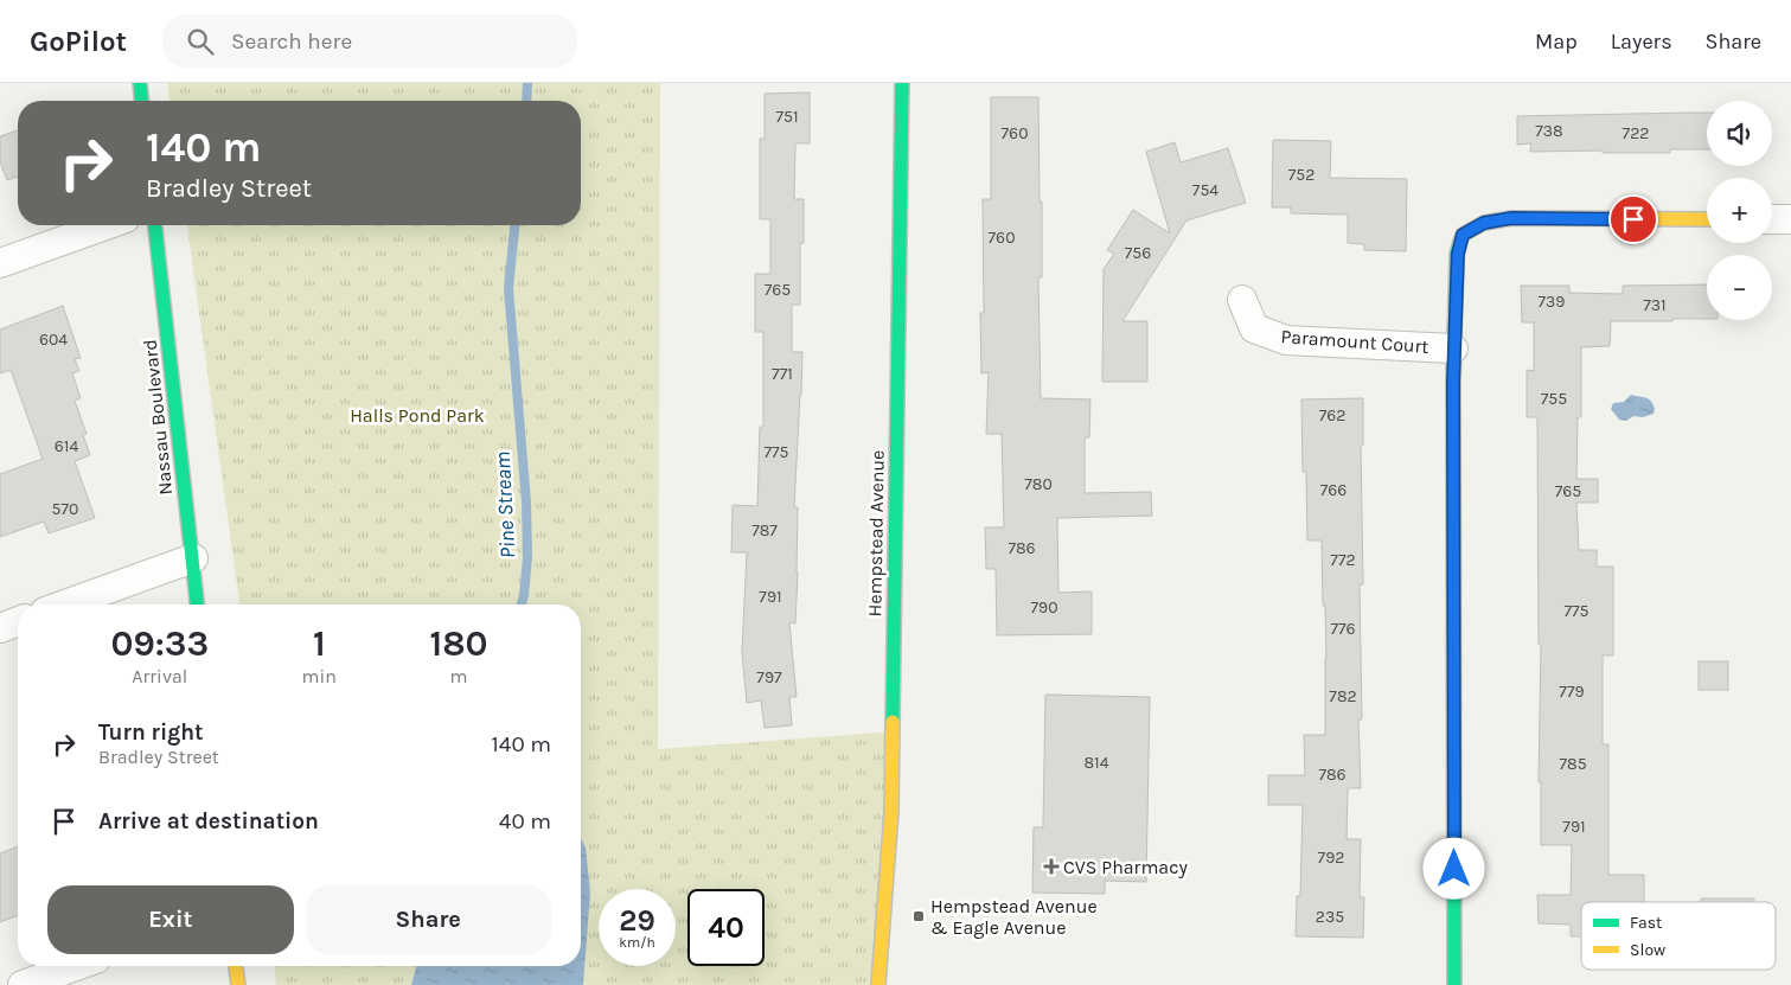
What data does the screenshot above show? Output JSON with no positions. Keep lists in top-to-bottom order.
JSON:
{
  "streets": {
    "main road": ["Nassau Boulevard", "Hempstead Avenue"],
    "street": ["Paramount Court"]
  },
  "water": ["Pine Stream"],
  "parks": ["Halls Pond Park"],
  "places": {
    "health": ["CVS Pharmacy"],
    "transit": ["Hempstead Avenue & Eagle Avenue"]
  },
  "house_numbers": [
    "751",
    "738",
    "760",
    "722",
    "752",
    "754",
    "760",
    "756",
    "765",
    "739",
    "731",
    "604",
    "771",
    "755",
    "762",
    "614",
    "775",
    "780",
    "766",
    "765",
    "570",
    "787",
    "786",
    "772",
    "791",
    "790",
    "775",
    "776",
    "797",
    "779",
    "782",
    "814",
    "785",
    "786",
    "791",
    "792",
    "235"
  ],
  "legend": ["Fast", "Slow"],
  "page": {
    "header": "GoPilot",
    "search": "Search here",
    "nav": ["Map", "Layers", "Share"],
    "map_buttons": ["+", "−"],
    "turn": ["140 m", "Bradley Street"],
    "eta": [
      "09:33",
      "Arrival",
      "1",
      "min",
      "180",
      "m"
    ],
    "list": [
      {
        "name": "Turn right",
        "note": "Bradley Street",
        "value": "140 m"
      },
      {
        "name": "Arrive at destination",
        "value": "40 m"
      }
    ],
    "buttons": ["Exit", "Share"],
    "speed": "29 km/h",
    "limit": "40"
  }
}
